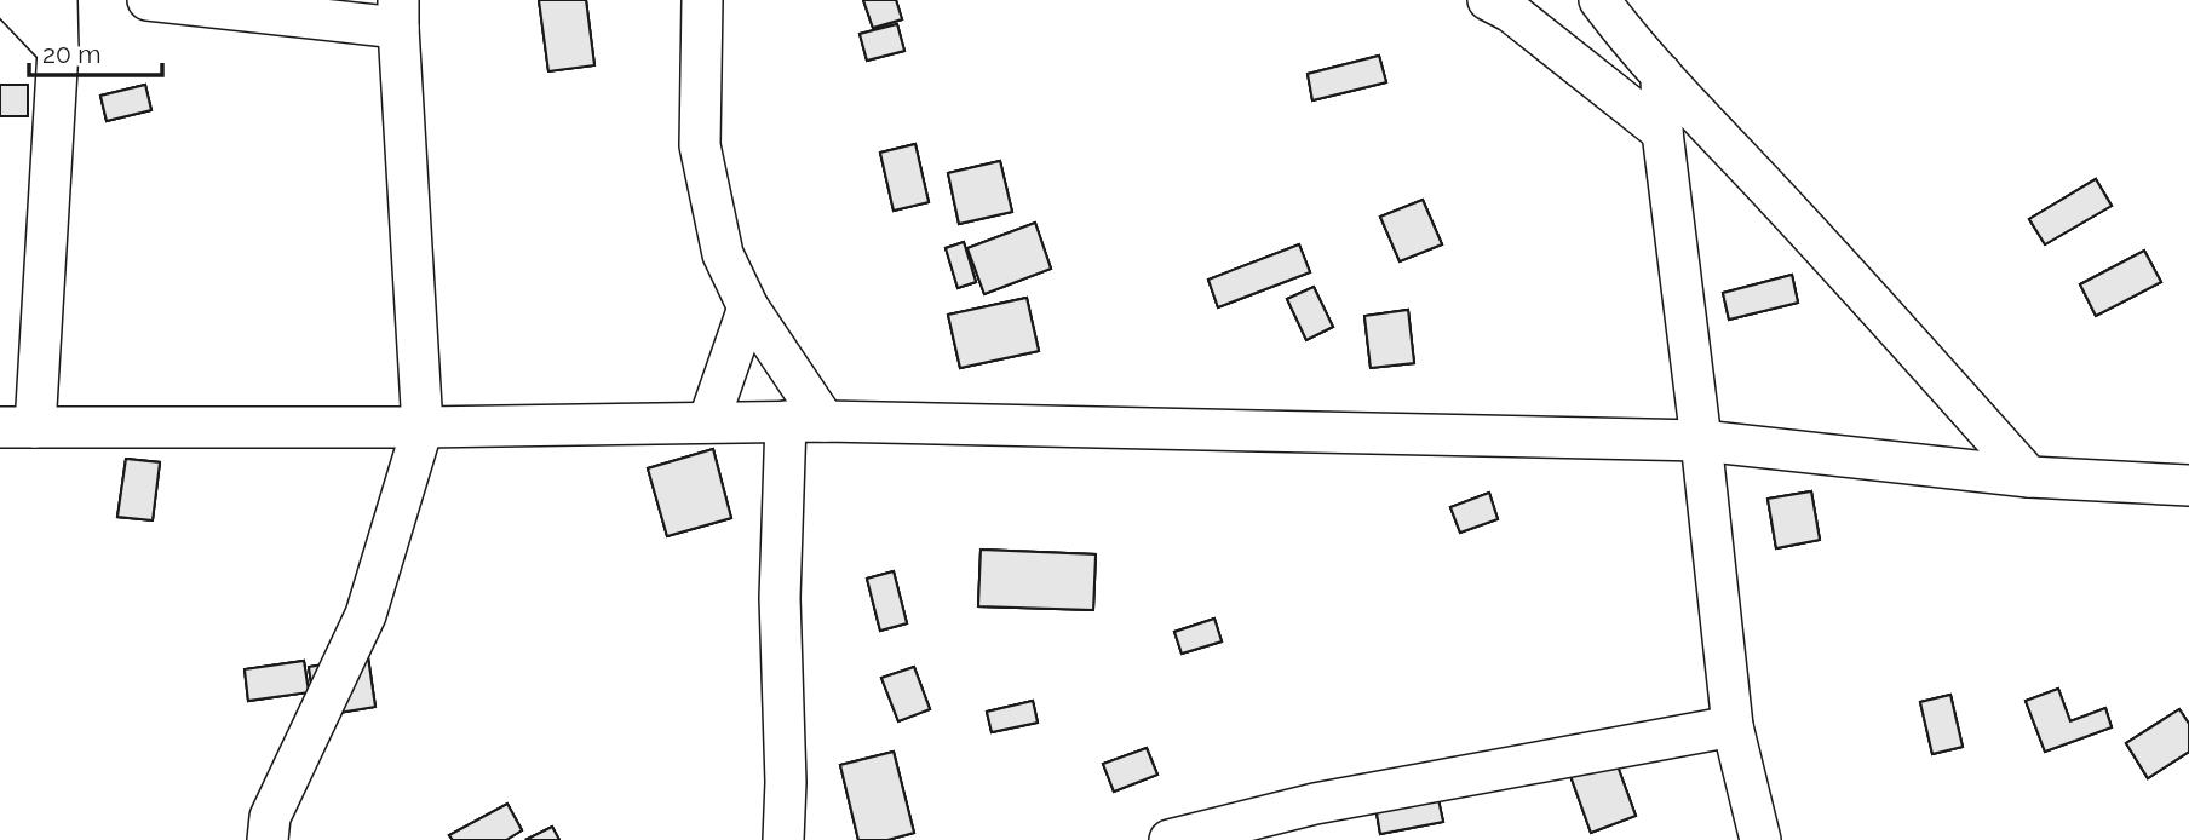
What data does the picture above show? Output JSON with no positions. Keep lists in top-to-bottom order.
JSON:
{
  "scale_bar": "20 m"
}
